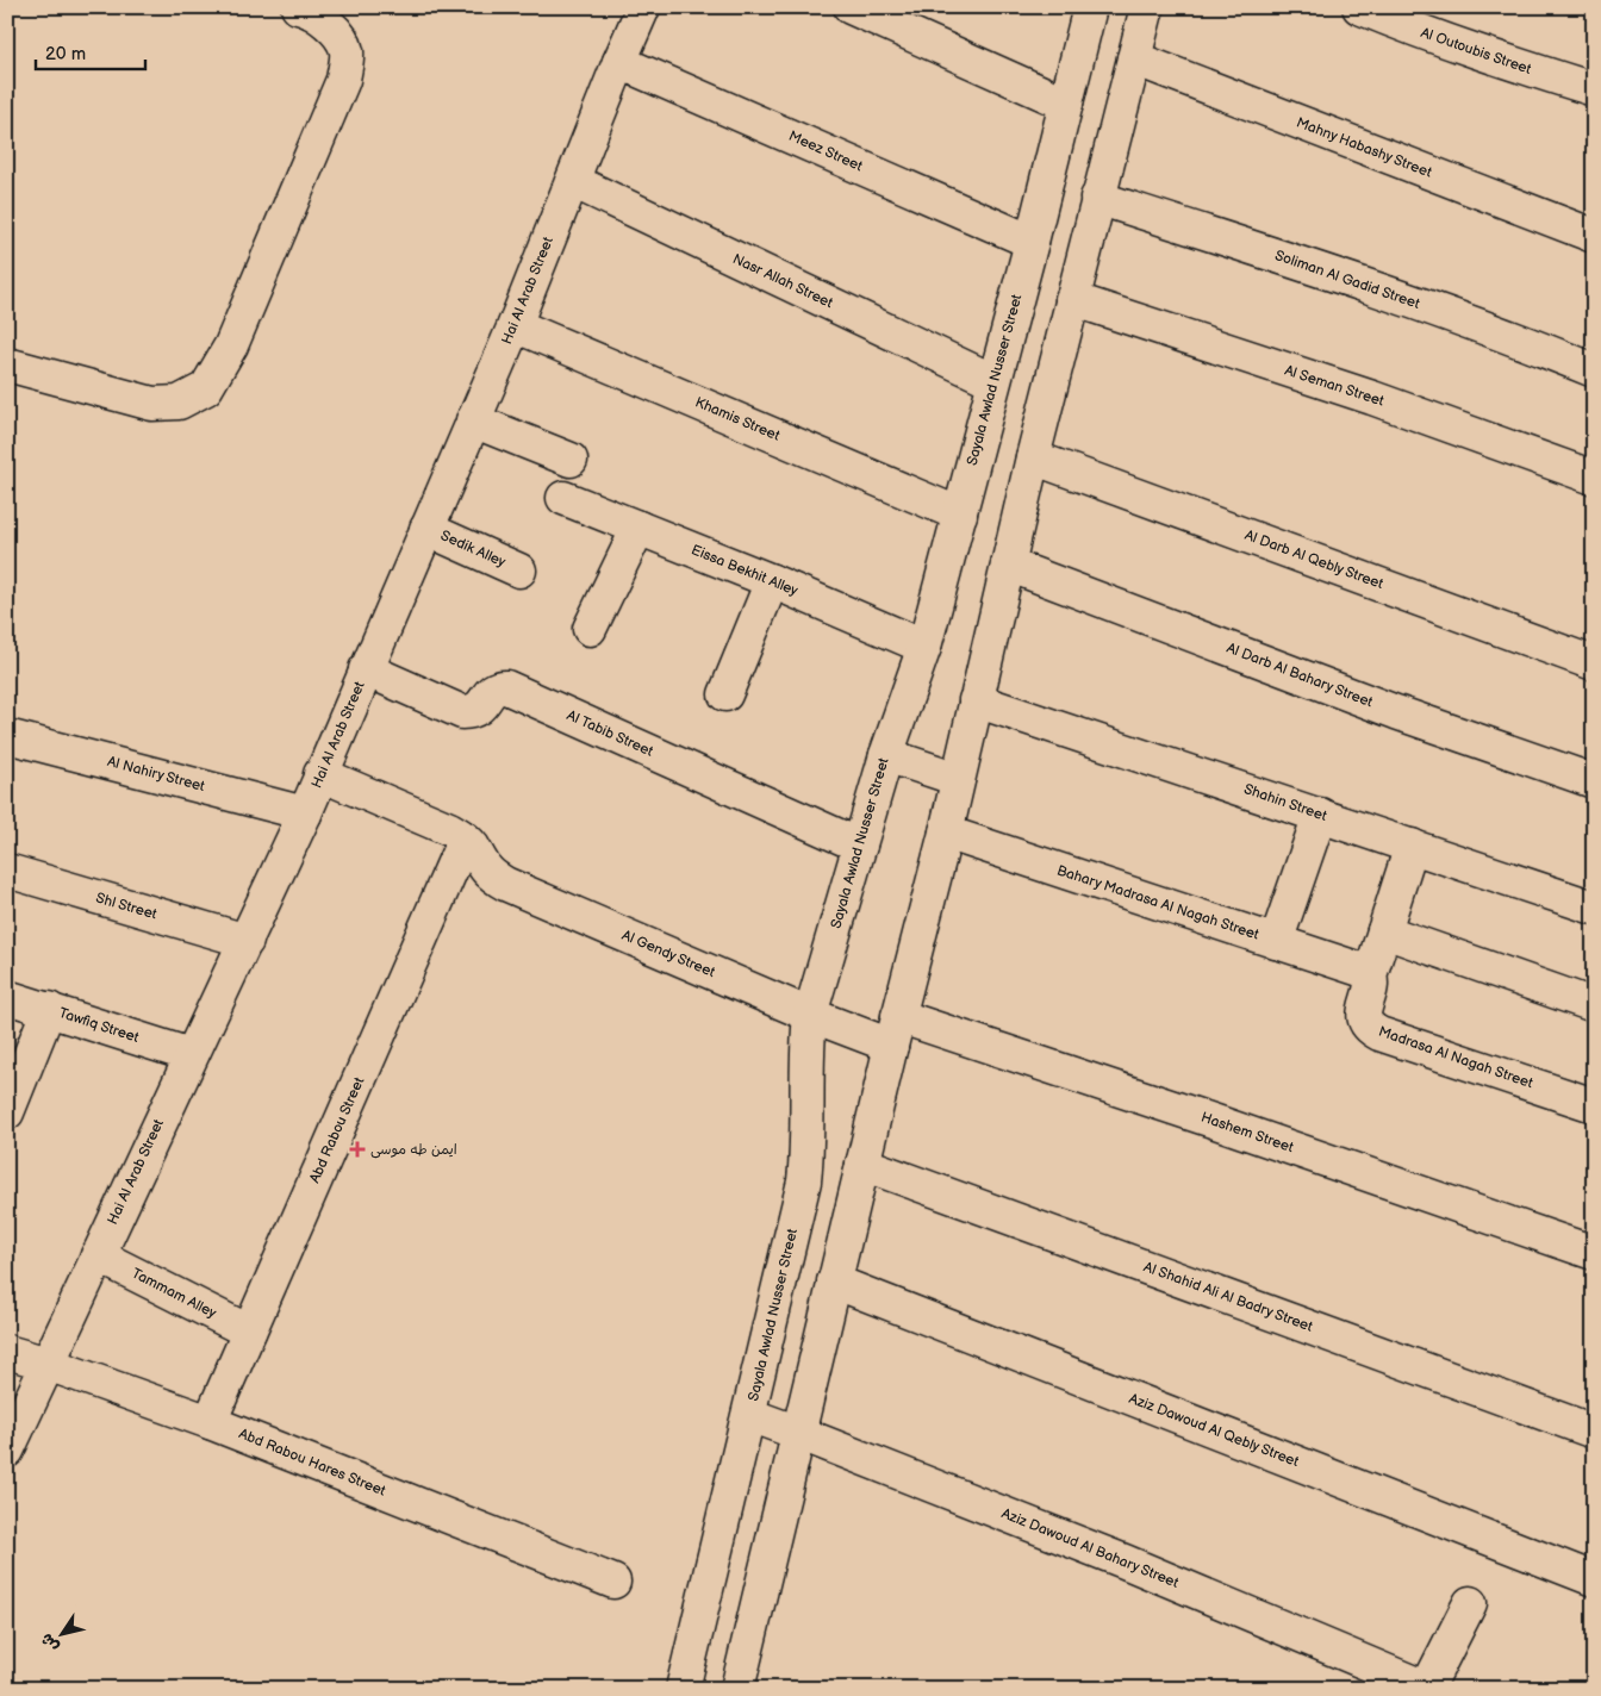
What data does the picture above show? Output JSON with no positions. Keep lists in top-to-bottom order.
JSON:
{
  "streets": {
    "street": [
      "Al Outoubis Street",
      "Mahny Habashy Street",
      "Meez Street",
      "Soliman Al Gadid Street",
      "Nasr Allah Street",
      "Hai Al Arab Street",
      "Sayala Awlad Nusser Street",
      "Al Seman Street",
      "Khamis Street",
      "Sedik Alley",
      "Al Darb Al Qebly Street",
      "Eissa Bekhit Alley",
      "Al Darb Al Bahary Street",
      "Al Tabib Street",
      "Al Nahiry Street",
      "Shahin Street",
      "Bahary Madrasa Al Nagah Street",
      "Shl Street",
      "Al Gendy Street",
      "Tawfiq Street",
      "Madrasa Al Nagah Street",
      "Abd Rabou Street",
      "Hashem Street",
      "Tammam Alley",
      "Al Shahid Ali Al Badry Street",
      "Aziz Dawoud Al Qebly Street",
      "Abd Rabou Hares Street",
      "Aziz Dawoud Al Bahary Street"
    ]
  },
  "crossings": [
    ["Meez Street", "Hai Al Arab Street"],
    ["Meez Street", "Sayala Awlad Nusser Street"],
    ["Nasr Allah Street", "Hai Al Arab Street"],
    ["Nasr Allah Street", "Sayala Awlad Nusser Street"],
    ["Hai Al Arab Street", "Khamis Street"],
    ["Hai Al Arab Street", "Sedik Alley"],
    ["Hai Al Arab Street", "Al Tabib Street"],
    ["Hai Al Arab Street", "Al Nahiry Street"],
    ["Hai Al Arab Street", "Shl Street"],
    ["Hai Al Arab Street", "Tawfiq Street"],
    ["Hai Al Arab Street", "Tammam Alley"],
    ["Hai Al Arab Street", "Abd Rabou Hares Street"],
    ["Sayala Awlad Nusser Street", "Khamis Street"],
    ["Sayala Awlad Nusser Street", "Eissa Bekhit Alley"],
    ["Sayala Awlad Nusser Street", "Al Tabib Street"],
    ["Sayala Awlad Nusser Street", "Al Gendy Street"],
    ["Sayala Awlad Nusser Street", "Aziz Dawoud Al Bahary Street"],
    ["Shahin Street", "Madrasa Al Nagah Street"],
    ["Bahary Madrasa Al Nagah Street", "Madrasa Al Nagah Street"],
    ["Al Gendy Street", "Abd Rabou Street"],
    ["Al Gendy Street", "Hashem Street"],
    ["Abd Rabou Street", "Tammam Alley"],
    ["Abd Rabou Street", "Abd Rabou Hares Street"]
  ],
  "places": {
    "health": ["ايمن طه موسى"]
  },
  "scale_bar": "20 m",
  "north": "bottom left"
}
